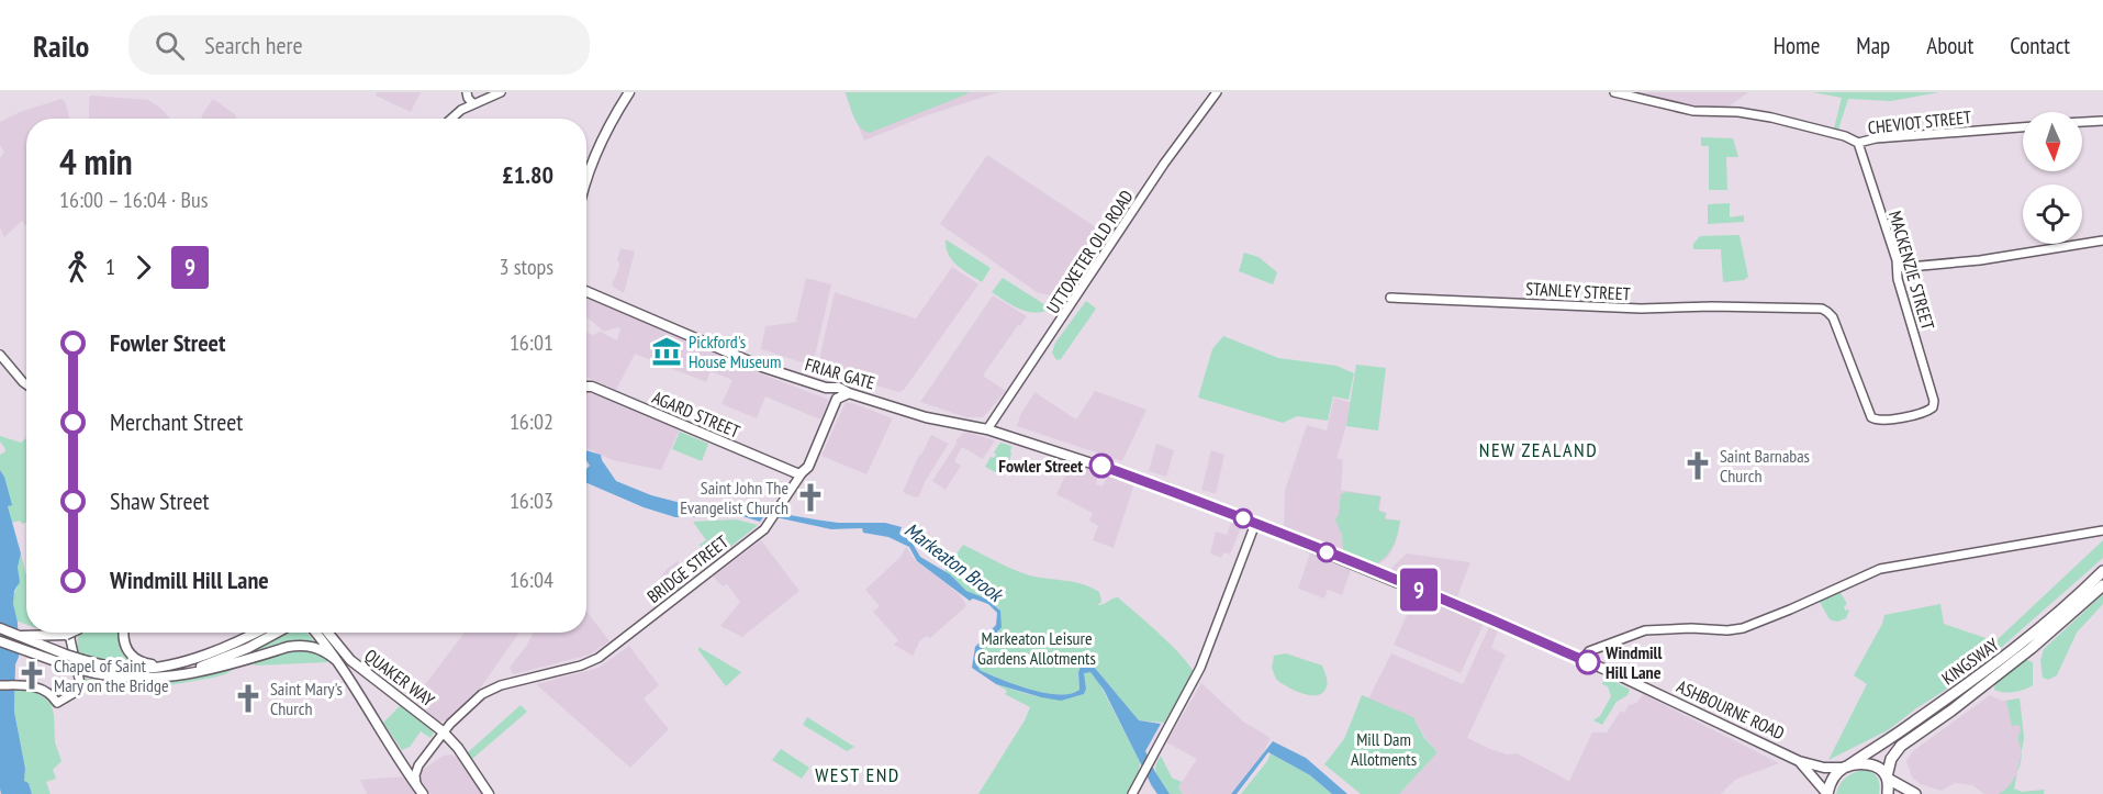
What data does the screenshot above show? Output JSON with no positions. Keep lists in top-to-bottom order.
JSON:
{
  "streets": {
    "highway": ["KINGSWAY"],
    "main road": [
      "FRIAR GATE",
      "AGARD STREET",
      "BRIDGE STREET",
      "QUAKER WAY",
      "ASHBOURNE ROAD"
    ],
    "street": [
      "CHEVIOT STREET",
      "UTTOXETER OLD ROAD",
      "MACKENZIE STREET",
      "STANLEY STREET"
    ]
  },
  "crossings": [
    ["CHEVIOT STREET", "MACKENZIE STREET"],
    ["UTTOXETER OLD ROAD", "FRIAR GATE"],
    ["UTTOXETER OLD ROAD", "ASHBOURNE ROAD"],
    ["MACKENZIE STREET", "STANLEY STREET"],
    ["FRIAR GATE", "ASHBOURNE ROAD"],
    ["AGARD STREET", "BRIDGE STREET"],
    ["KINGSWAY", "ASHBOURNE ROAD"]
  ],
  "districts": ["NEW ZEALAND", "WEST END"],
  "water": ["Markeaton Brook"],
  "parks": ["Markeaton Leisure Gardens Allotments", "Mill Dam Allotments"],
  "places": {
    "museum": ["Pickford's House Museum"],
    "other": ["Fowler Street", "Windmill Hill Lane"],
    "church": [
      "Saint Barnabas Church",
      "Saint John The Evangelist Church",
      "Chapel of Saint Mary on the Bridge",
      "Saint Mary's Church"
    ]
  },
  "lines": ["bus line 9"],
  "north": "bottom",
  "page": {
    "header": "Railo",
    "search": "Search here",
    "nav": [
      "Home",
      "Map",
      "About",
      "Contact"
    ],
    "on_map": "9",
    "heading": ["4 min", "16:00 – 16:04 · Bus", "£1.80"],
    "legs": ["1", "9", "3 stops"],
    "list": [
      {
        "name": "Fowler Street",
        "value": "16:01"
      },
      {
        "name": "Merchant Street",
        "value": "16:02"
      },
      {
        "name": "Shaw Street",
        "value": "16:03"
      },
      {
        "name": "Windmill Hill Lane",
        "value": "16:04"
      }
    ]
  }
}
